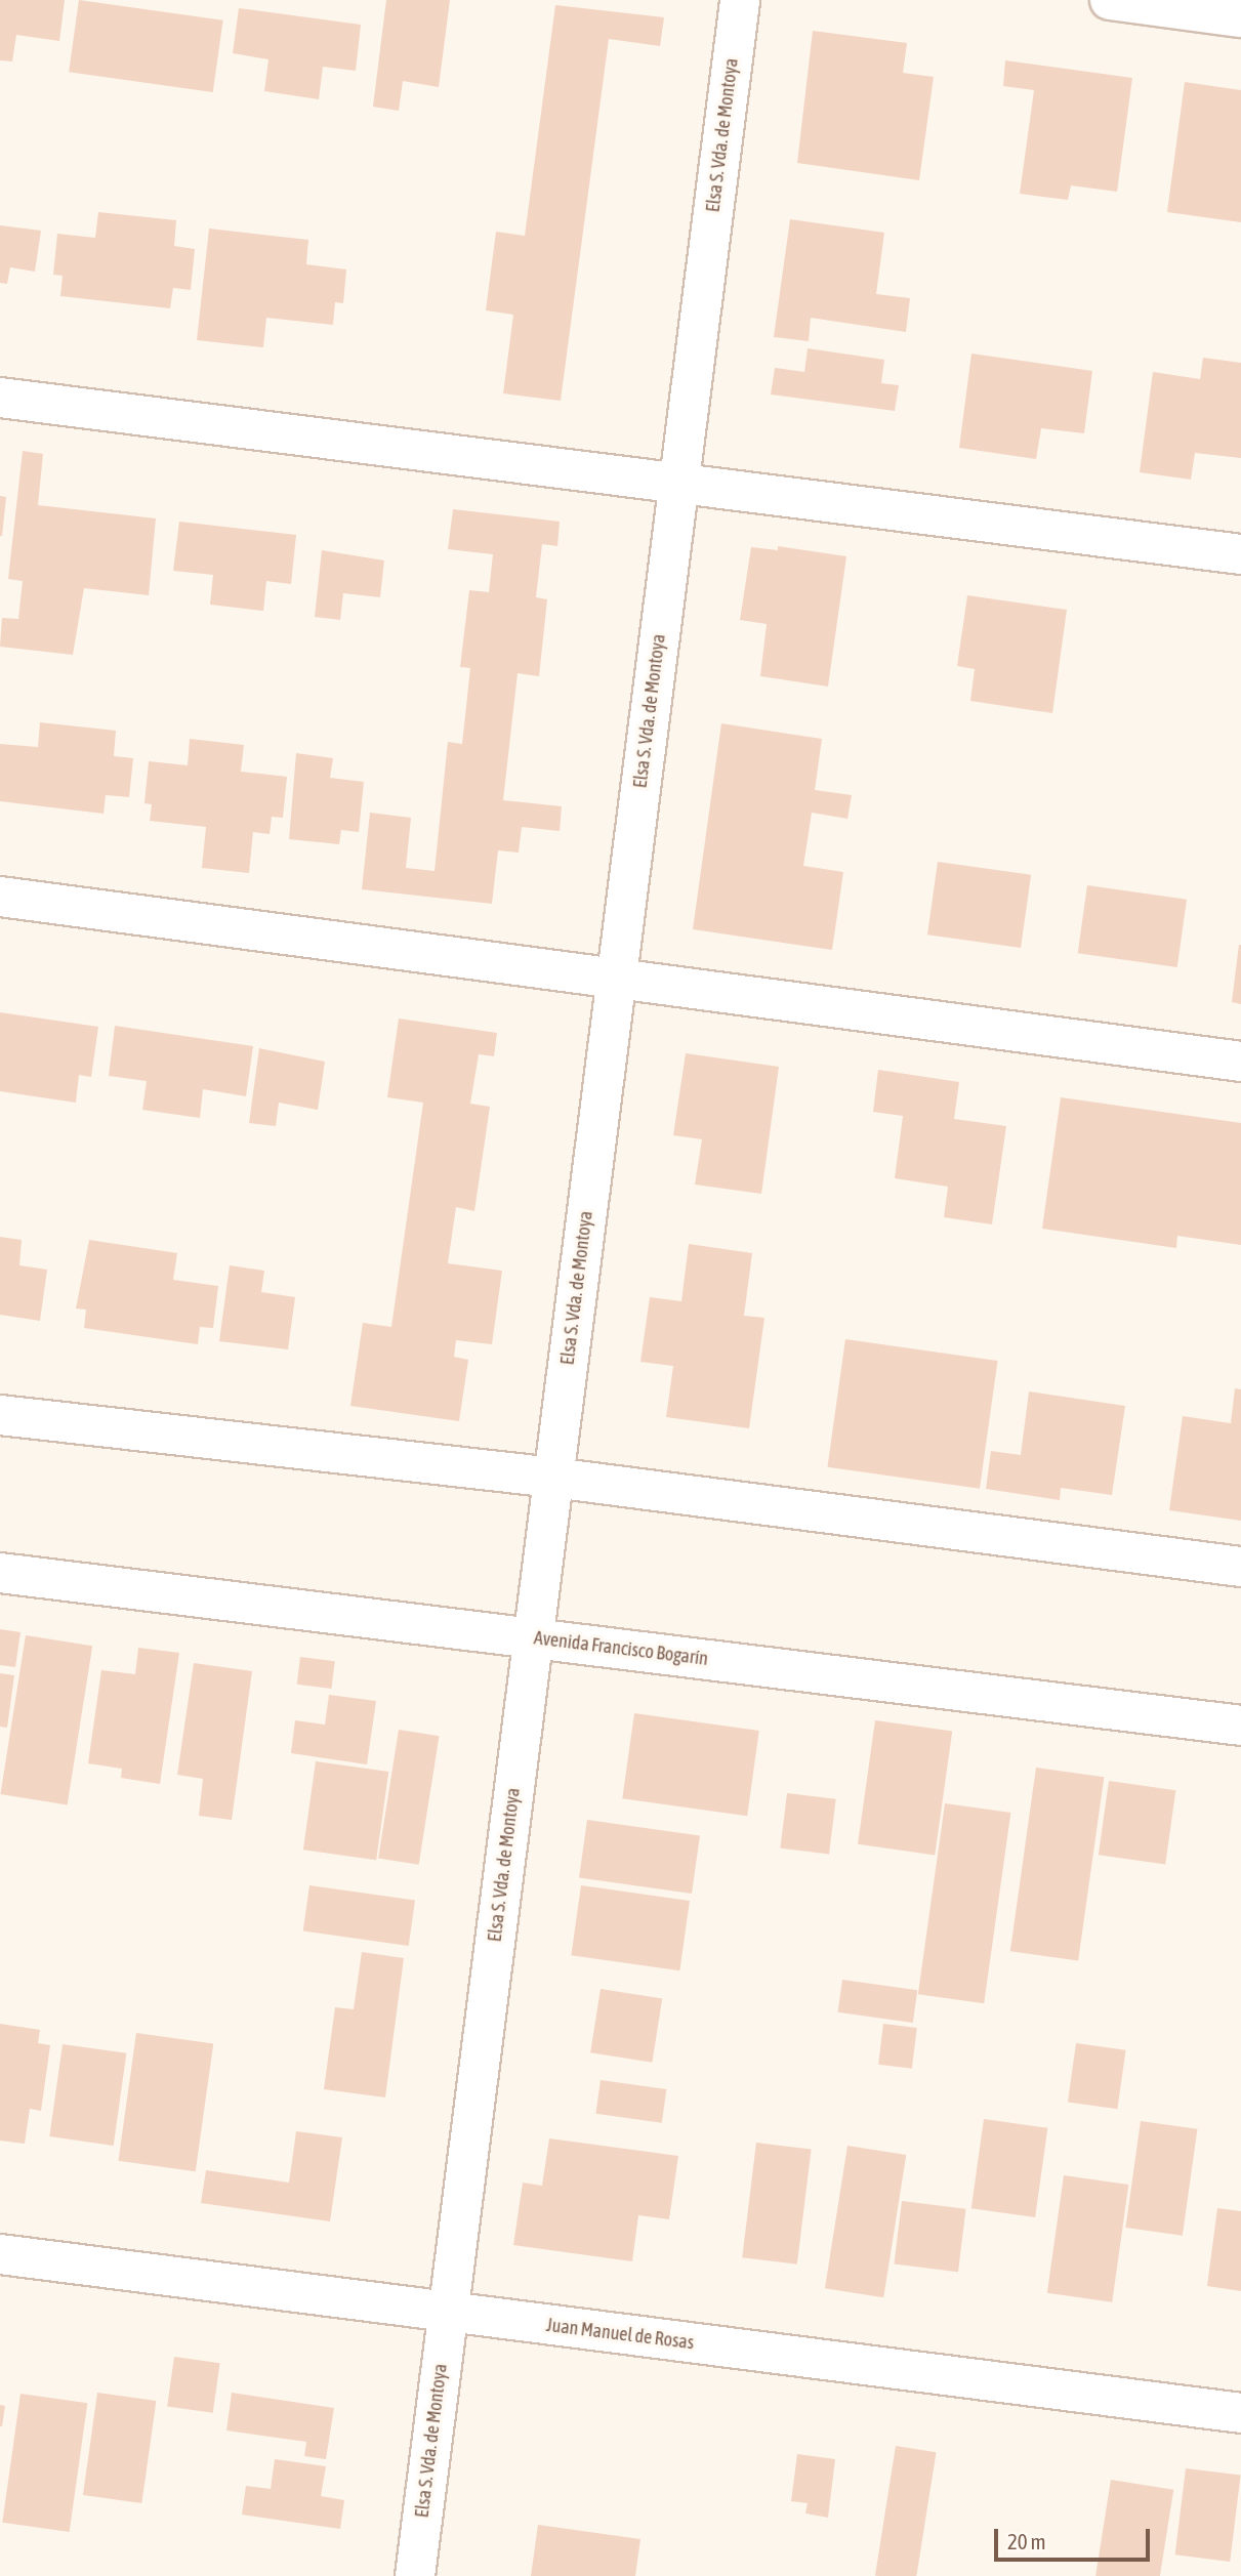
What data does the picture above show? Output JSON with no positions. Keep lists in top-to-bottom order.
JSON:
{
  "streets": {
    "street": ["Elsa S. Vda. de Montoya", "Avenida Francisco Bogarín", "Juan Manuel de Rosas"]
  },
  "crossings": [
    ["Elsa S. Vda. de Montoya", "Avenida Francisco Bogarín"],
    ["Elsa S. Vda. de Montoya", "Juan Manuel de Rosas"]
  ],
  "scale_bar": "20 m"
}
